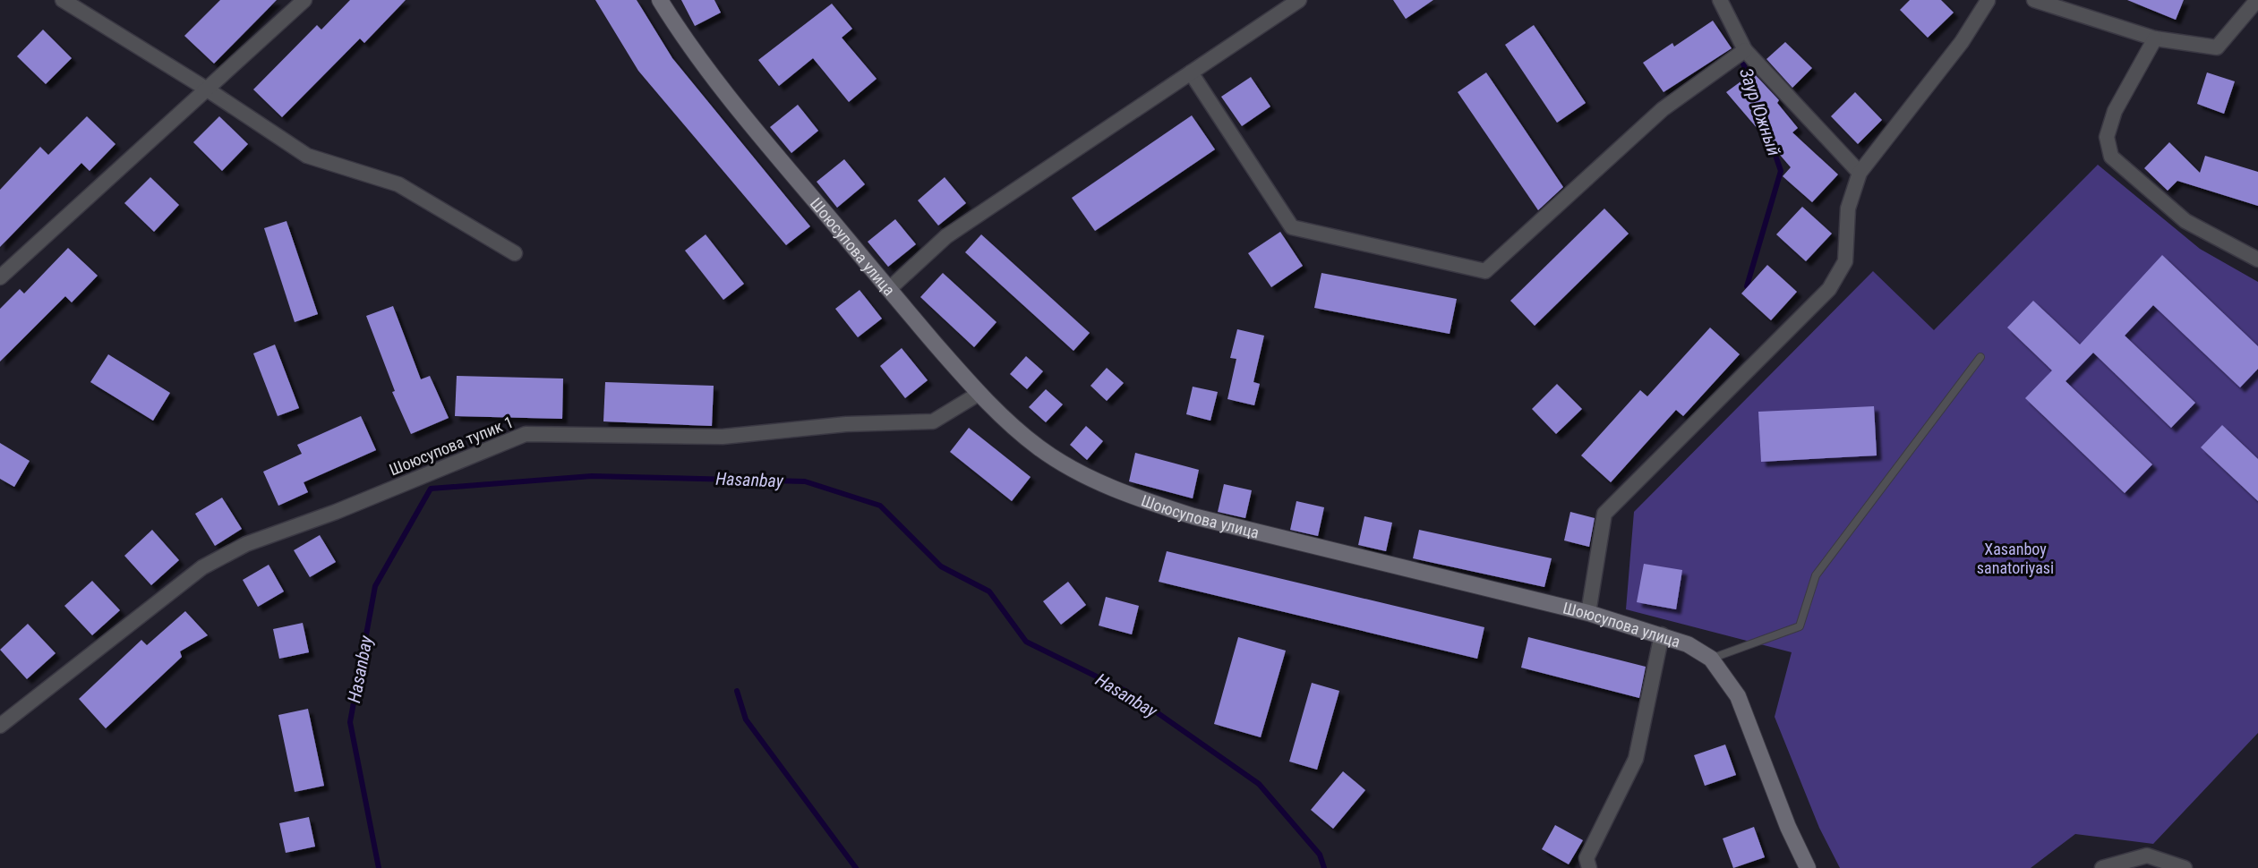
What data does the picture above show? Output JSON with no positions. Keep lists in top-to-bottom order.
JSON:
{
  "streets": {
    "street": ["Шоюсупова улица", "Шоюсупова тупик 1"]
  },
  "crossings": [
    ["Шоюсупова улица", "Шоюсупова тупик 1"]
  ],
  "water": ["Заур Южный", "Hasanbay"],
  "parks": ["Xasanboy sanatoriyasi"]
}
